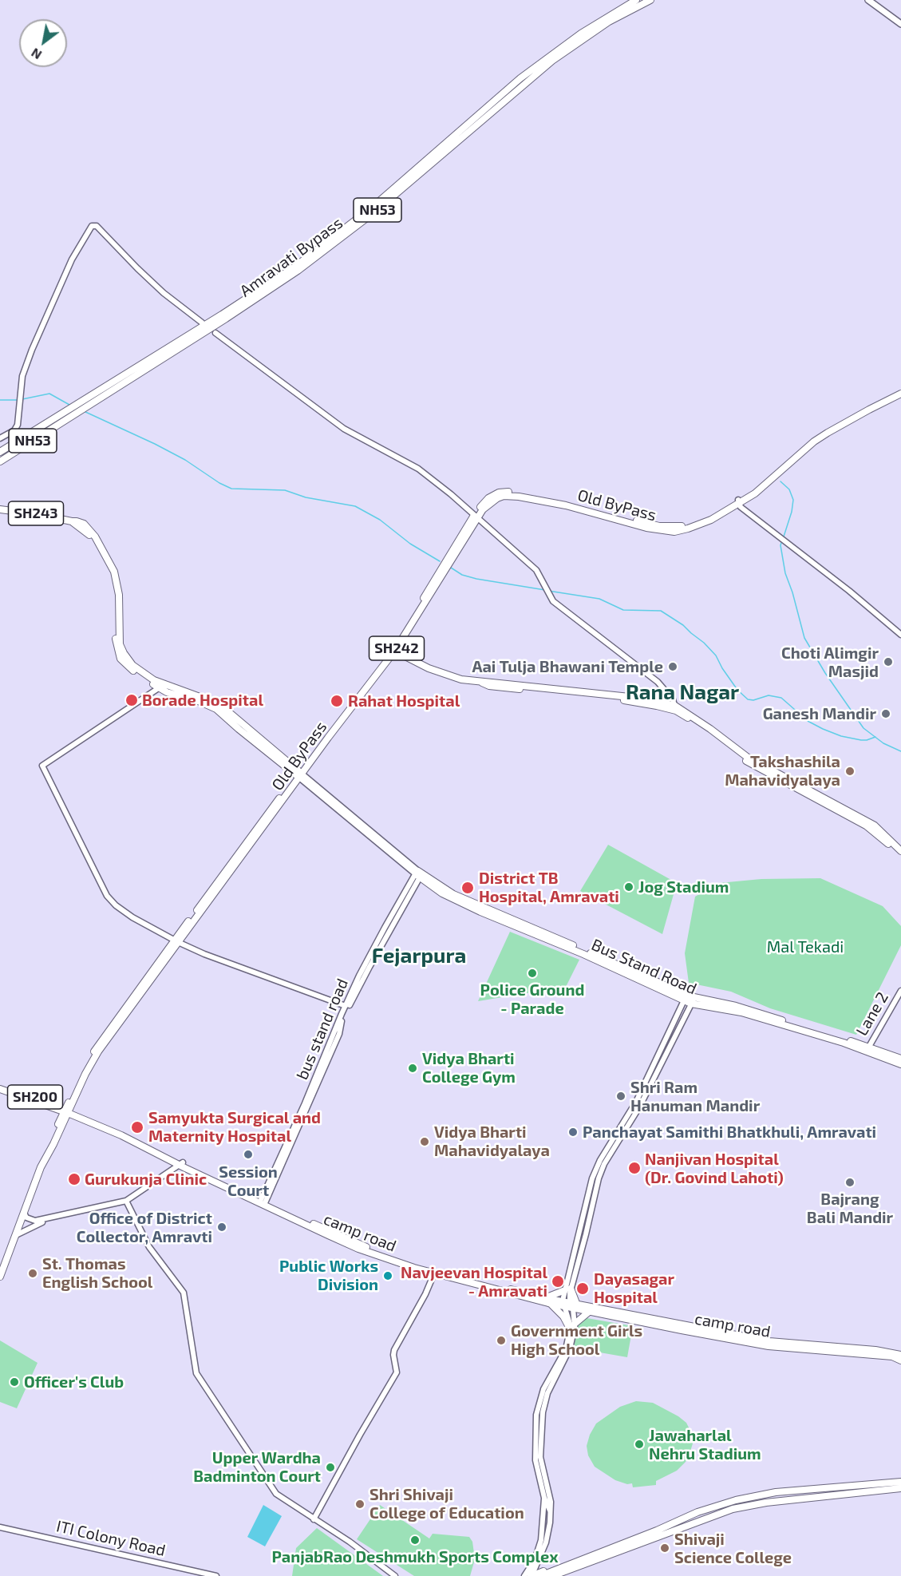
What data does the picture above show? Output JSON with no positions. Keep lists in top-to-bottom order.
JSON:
{
  "streets": {
    "main road": [
      "NH53",
      "Amravati Bypass",
      "Old ByPass",
      "SH243",
      "SH242",
      "Bus Stand Road",
      "SH200",
      "camp road"
    ],
    "street": ["Lane 2", "bus stand road", "ITI Colony Road"]
  },
  "crossings": [
    ["Old ByPass", "SH243"],
    ["Old ByPass", "camp road"],
    ["Bus Stand Road", "Lane 2"],
    ["Bus Stand Road", "bus stand road"],
    ["bus stand road", "camp road"]
  ],
  "districts": ["Rana Nagar", "Fejarpura"],
  "parks": ["Mal Tekadi"],
  "places": [
    "Choti Alimgir Masjid",
    "Aai Tulja Bhawani Temple",
    "Borade Hospital",
    "Rahat Hospital",
    "Ganesh Mandir",
    "Takshashila Mahavidyalaya",
    "Jog Stadium",
    "District TB Hospital, Amravati",
    "Police Ground - Parade",
    "Vidya Bharti College Gym",
    "Shri Ram Hanuman Mandir",
    "Samyukta Surgical and Maternity Hospital",
    "Panchayat Samithi Bhatkhuli, Amravati",
    "Vidya Bharti Mahavidyalaya",
    "Session Court",
    "Nanjivan Hospital (Dr. Govind Lahoti)",
    "Gurukunja Clinic",
    "Bajrang Bali Mandir",
    "Office of District Collector, Amravti",
    "St. Thomas English School",
    "Public Works Division",
    "Navjeevan Hospital - Amravati",
    "Dayasagar Hospital",
    "Government Girls High School",
    "Officer's Club",
    "Jawaharlal Nehru Stadium",
    "Upper Wardha Badminton Court",
    "Shri Shivaji College of Education",
    "PanjabRao Deshmukh Sports Complex",
    "Shivaji Science College"
  ],
  "north": "bottom left"
}
